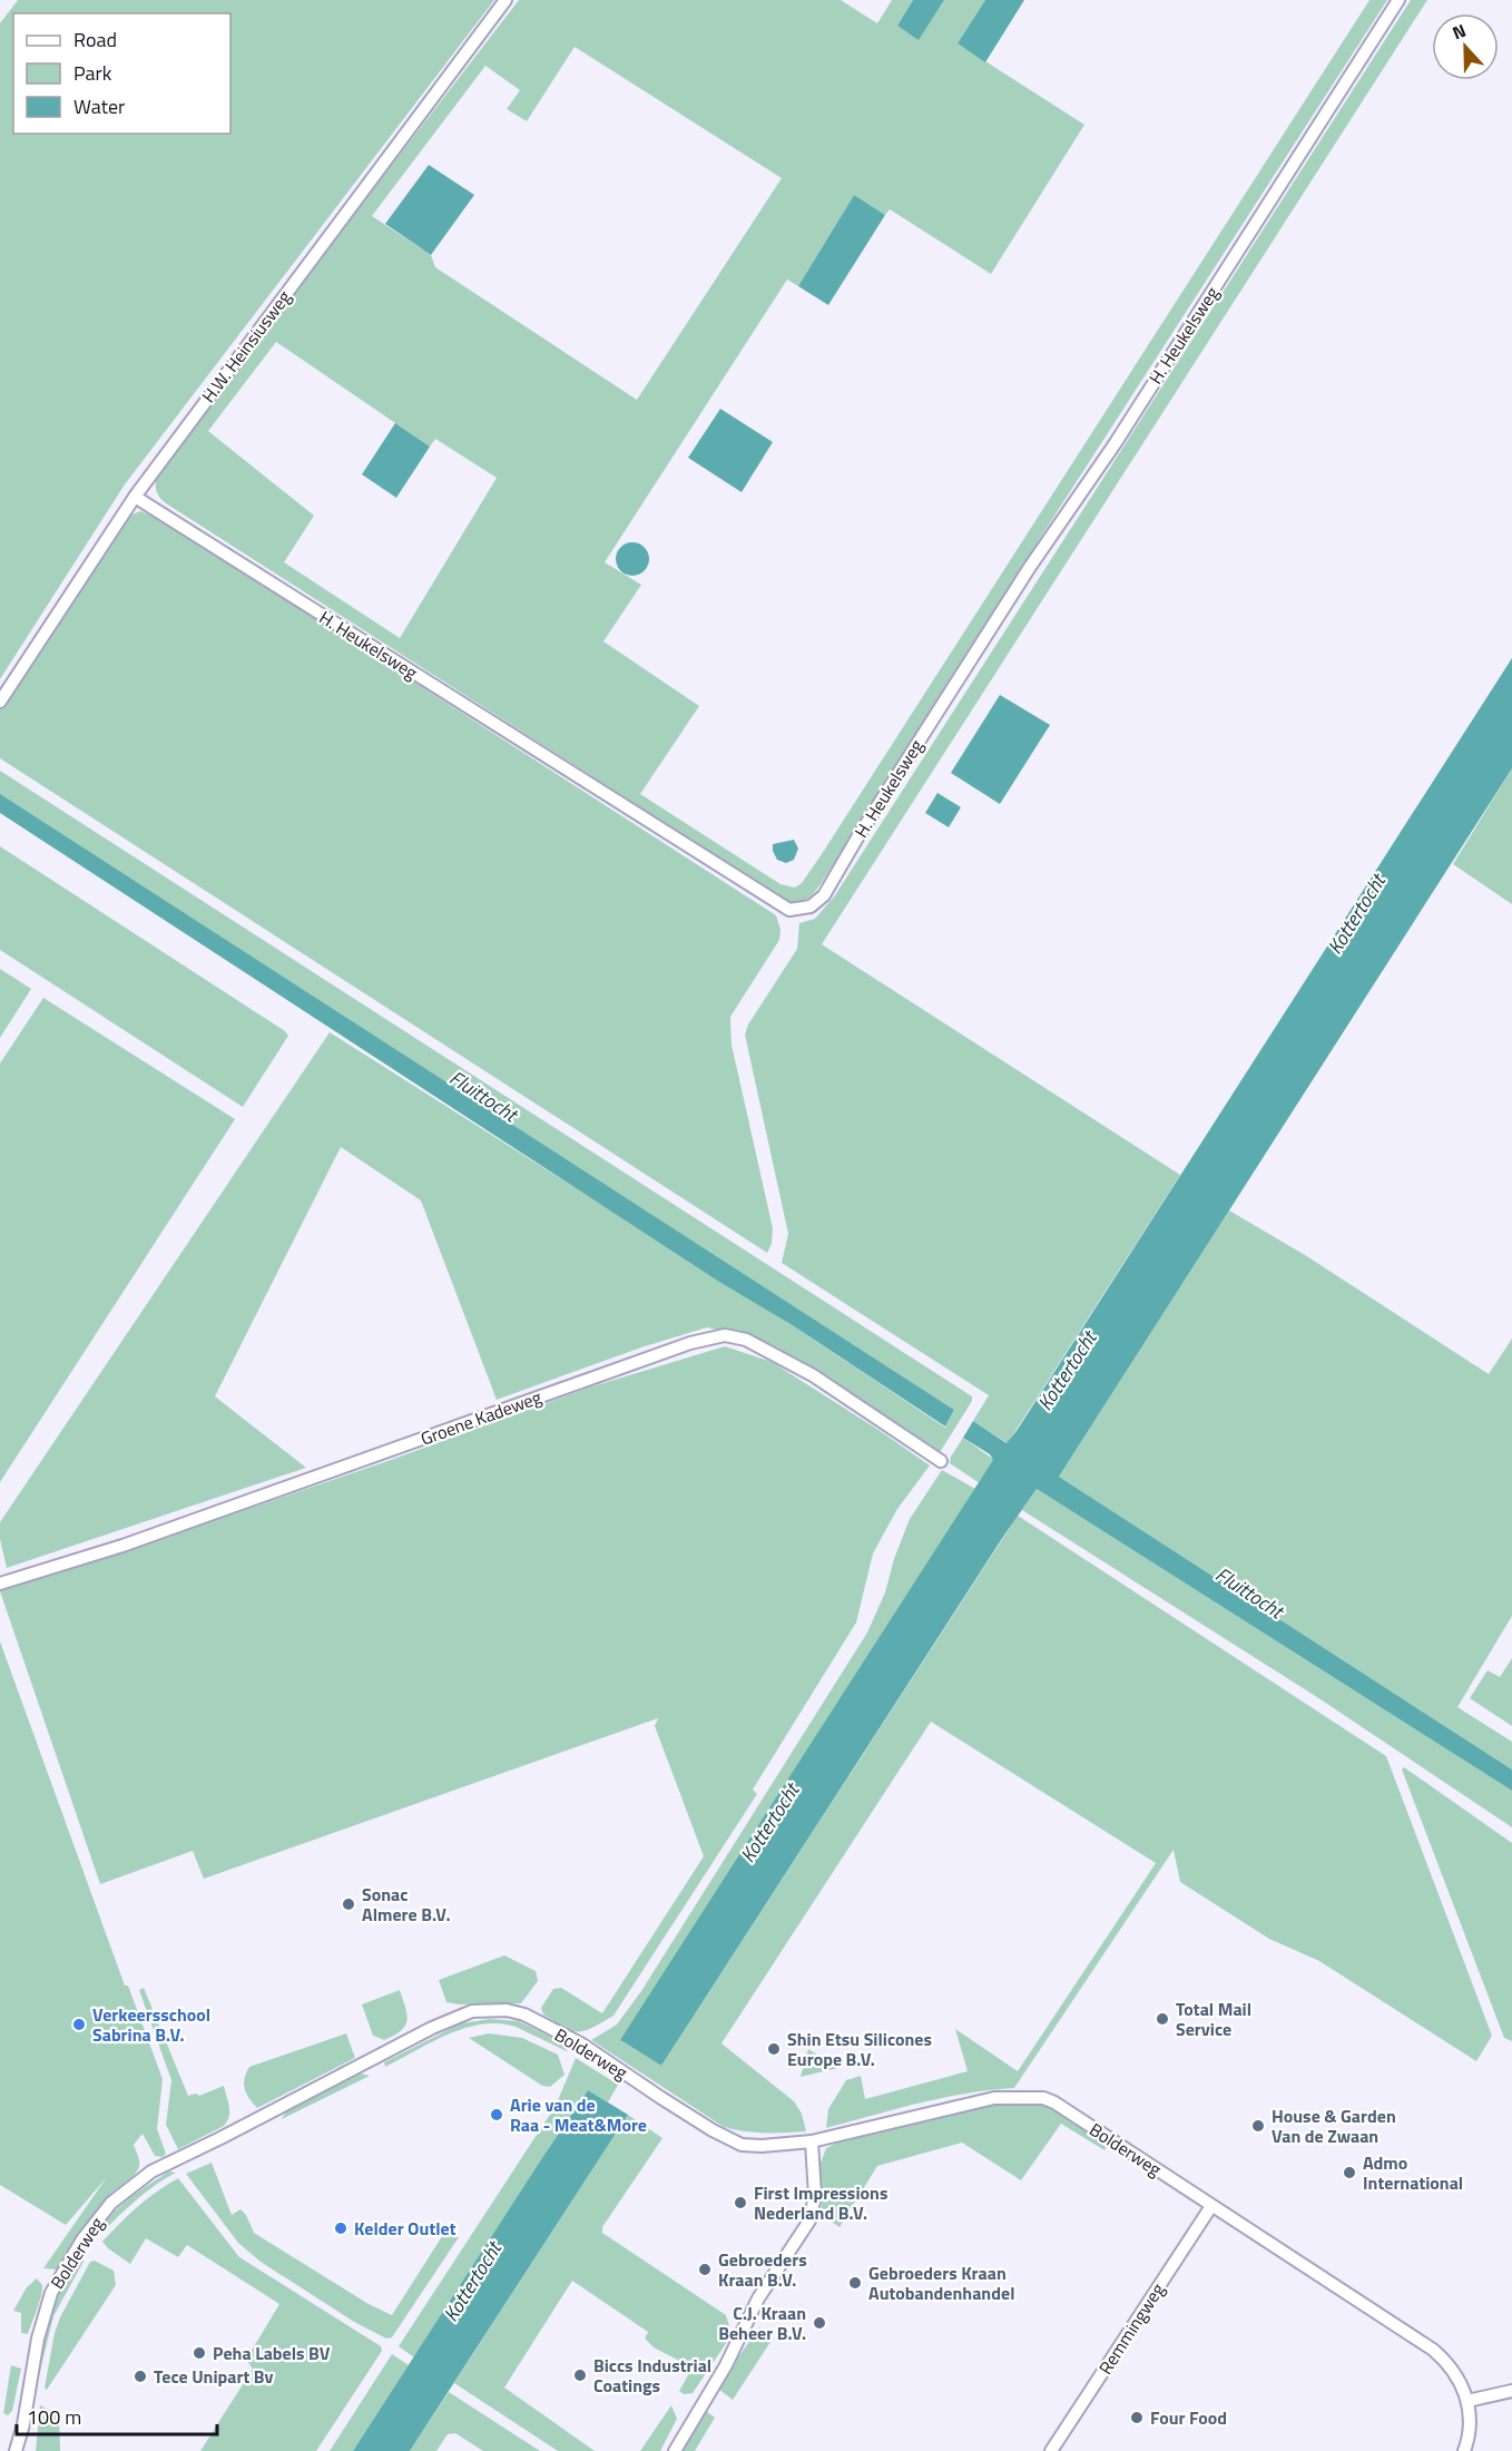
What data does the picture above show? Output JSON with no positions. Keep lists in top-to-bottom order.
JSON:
{
  "streets": {
    "street": [
      "H. Heukelsweg",
      "H.W. Heinsiusweg",
      "Groene Kadeweg",
      "Bolderweg",
      "Remmingweg"
    ]
  },
  "crossings": [
    ["H. Heukelsweg", "H.W. Heinsiusweg"],
    ["Bolderweg", "Remmingweg"]
  ],
  "water": ["Kottertocht", "Fluittocht"],
  "places": [
    "Sonac Almere B.V.",
    "Total Mail Service",
    "Verkeersschool Sabrina B.V.",
    "Shin Etsu Silicones Europe B.V.",
    "Arie van de Raa - Meat&More",
    "House & Garden Van de Zwaan",
    "Admo International",
    "First Impressions Nederland B.V.",
    "Kelder Outlet",
    "Gebroeders Kraan B.V.",
    "Gebroeders Kraan Autobandenhandel",
    "C.J. Kraan Beheer B.V.",
    "Peha Labels BV",
    "Biccs Industrial Coatings",
    "Tece Unipart Bv",
    "Four Food"
  ],
  "legend": ["Road", "Park", "Water"],
  "scale_bar": "100 m",
  "north": "top"
}
